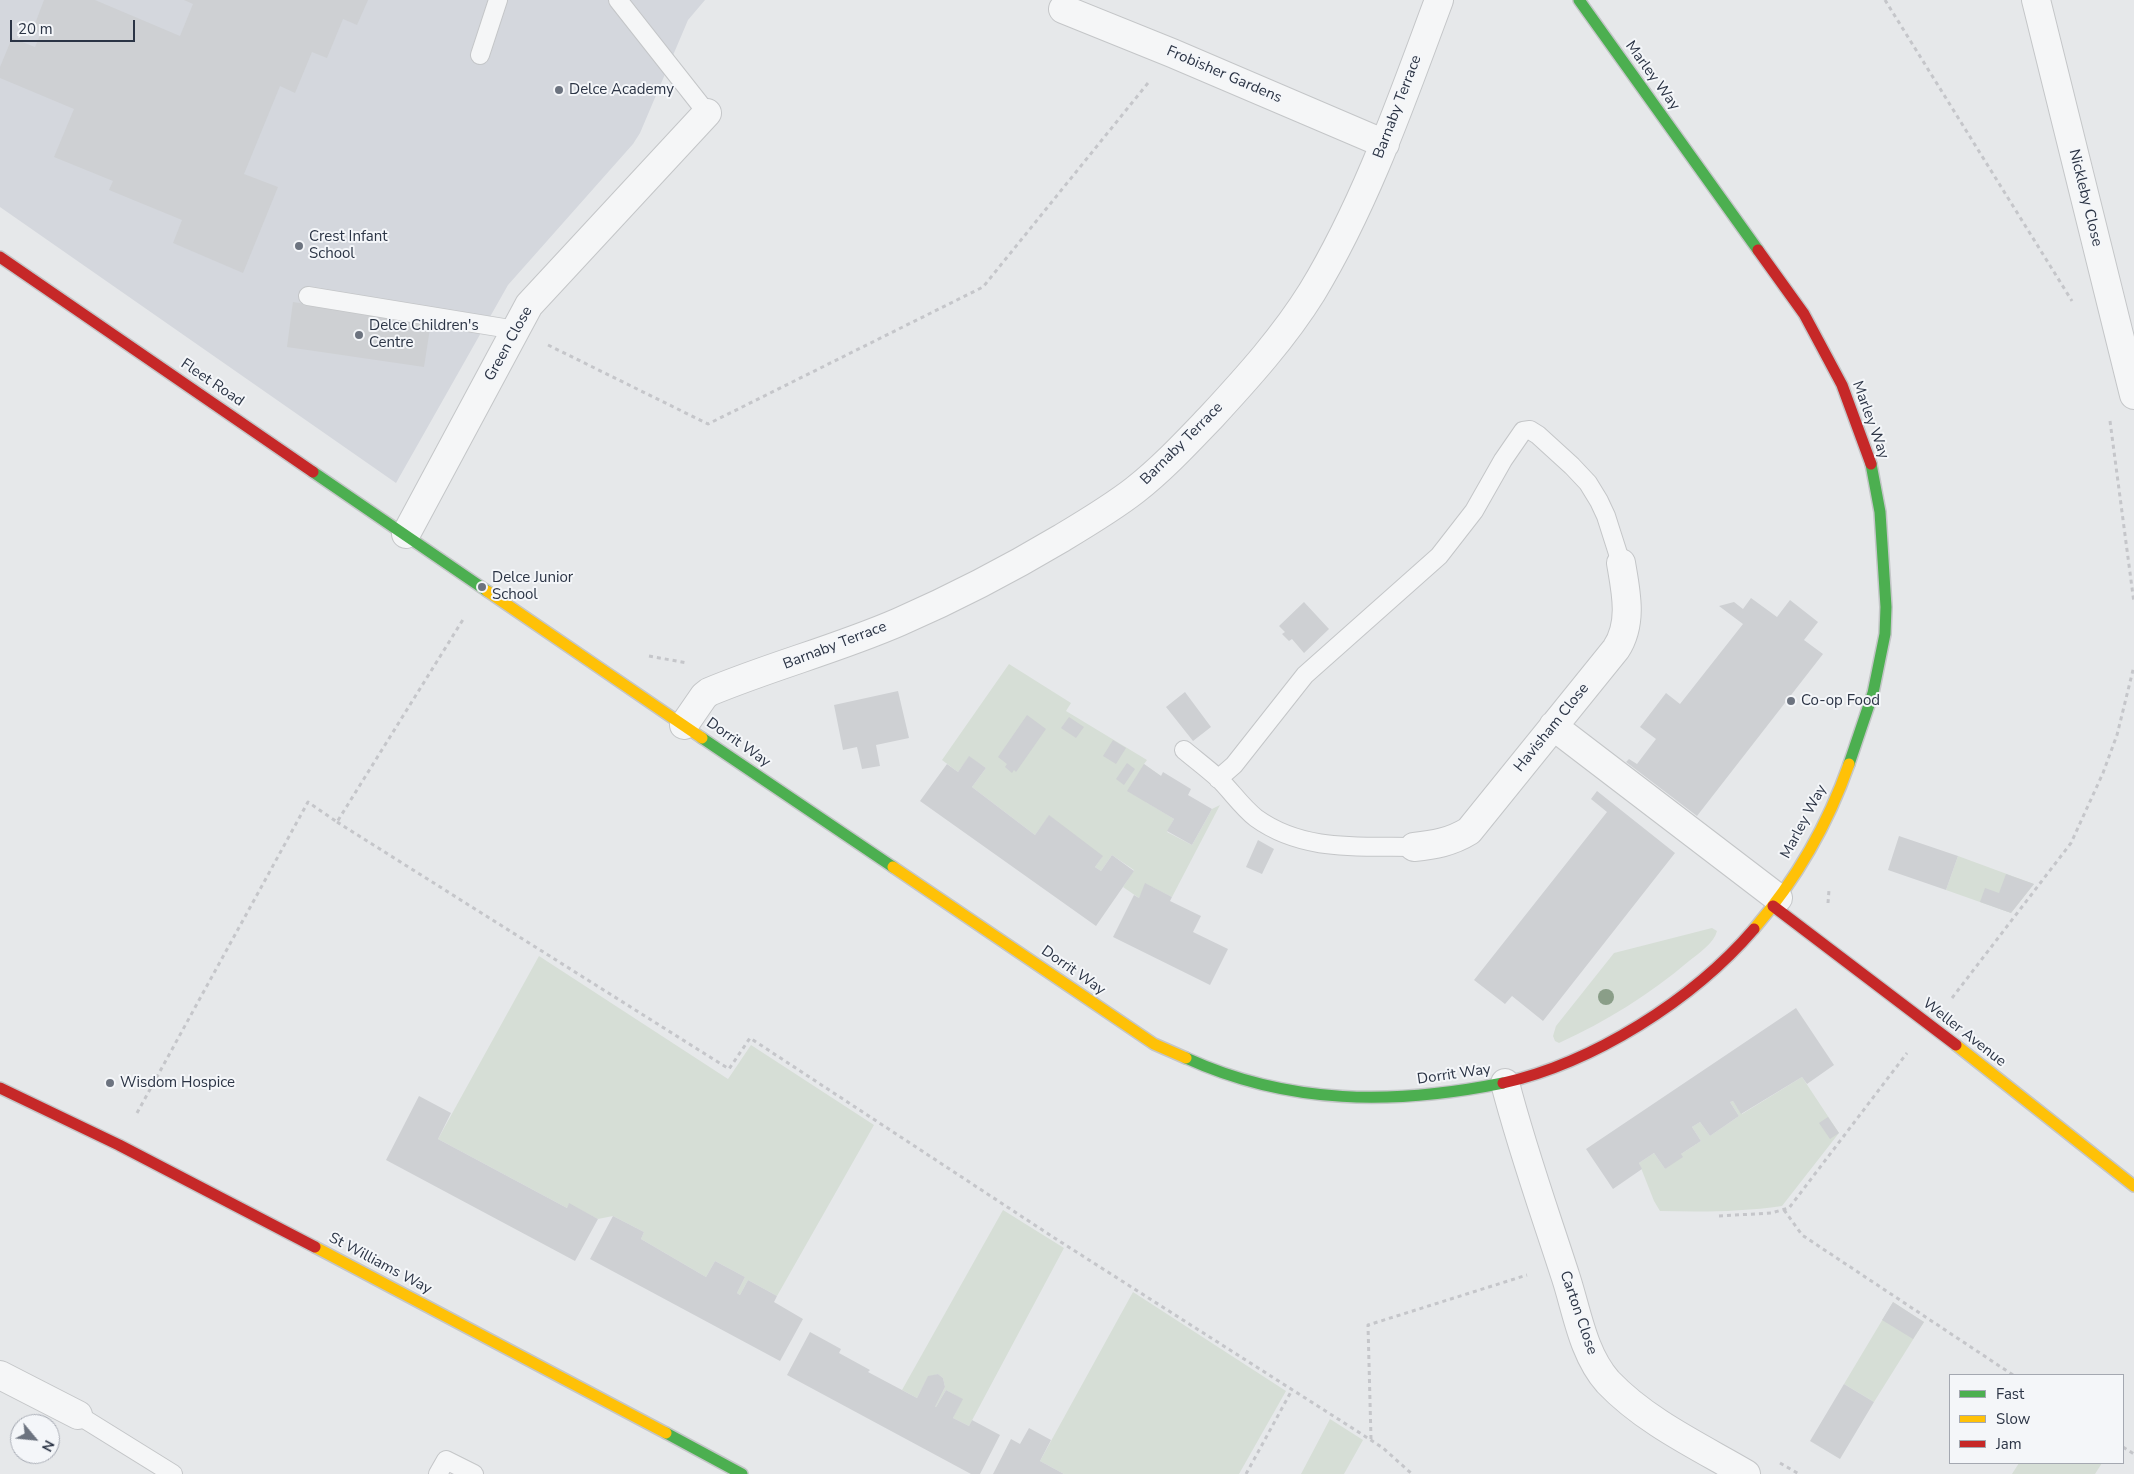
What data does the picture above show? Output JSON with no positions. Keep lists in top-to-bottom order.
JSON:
{
  "streets": {
    "street": [
      "Frobisher Gardens",
      "Marley Way",
      "Barnaby Terrace",
      "Nickleby Close",
      "Green Close",
      "Fleet Road",
      "Havisham Close",
      "Dorrit Way",
      "Weller Avenue",
      "St Williams Way",
      "Carton Close"
    ]
  },
  "crossings": [
    ["Frobisher Gardens", "Barnaby Terrace"],
    ["Marley Way", "Dorrit Way"],
    ["Marley Way", "Weller Avenue"],
    ["Barnaby Terrace", "Dorrit Way"],
    ["Green Close", "Fleet Road"],
    ["Green Close", "Dorrit Way"],
    ["Fleet Road", "Dorrit Way"],
    ["Dorrit Way", "Weller Avenue"],
    ["Dorrit Way", "Carton Close"]
  ],
  "places": [
    "Delce Academy",
    "Crest Infant School",
    "Delce Children's Centre",
    "Delce Junior School",
    "Co-op Food",
    "Wisdom Hospice"
  ],
  "legend": ["Fast", "Slow", "Jam"],
  "scale_bar": "20 m",
  "north": "bottom right"
}
